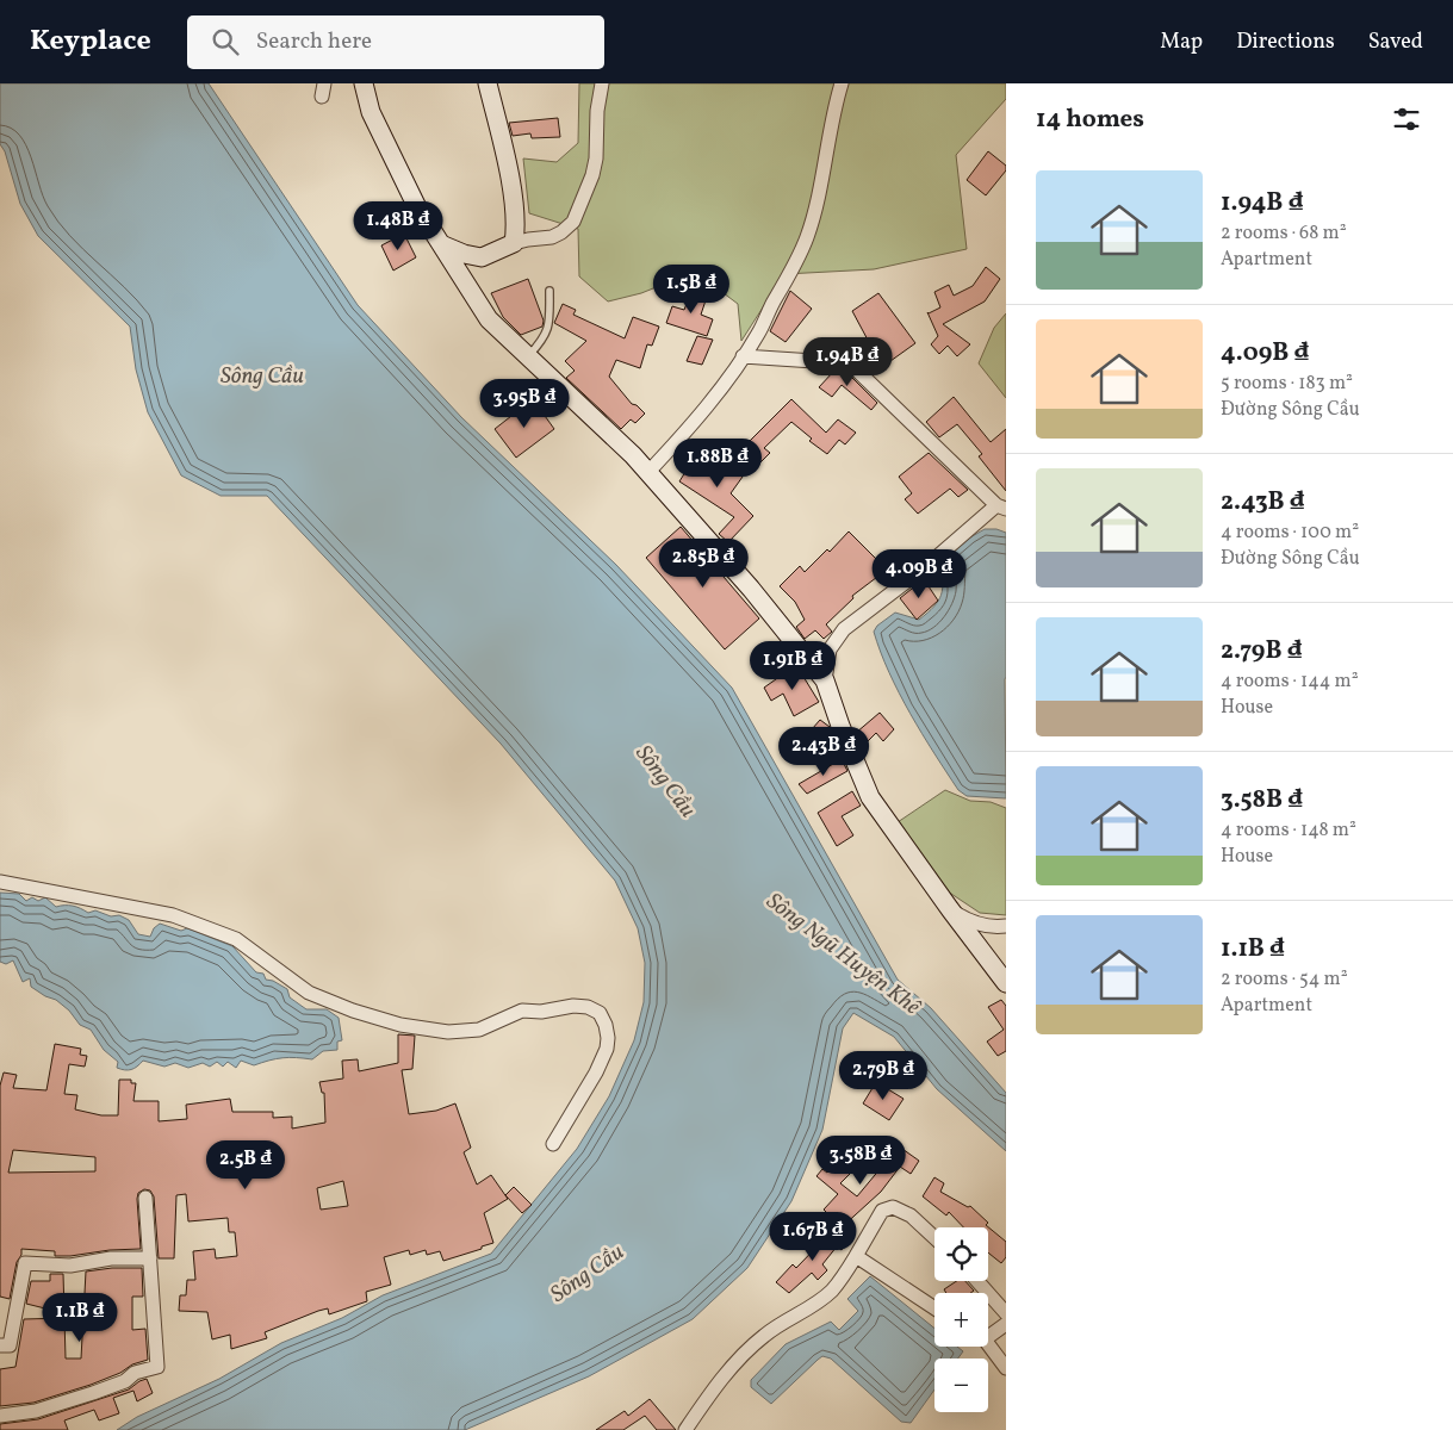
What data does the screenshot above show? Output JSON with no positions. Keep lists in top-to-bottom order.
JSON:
{
  "water": ["Sông Cầu", "Sông Ngũ Huyện Khê"],
  "page": {
    "header": "Keyplace",
    "search": "Search here",
    "nav": ["Map", "Directions", "Saved"],
    "heading": "14 homes",
    "list": [
      {
        "name": "1.94B ₫",
        "note": "2 rooms · 68 m² · Apartment"
      },
      {
        "name": "4.09B ₫",
        "note": "5 rooms · 183 m² · Đường Sông Cầu"
      },
      {
        "name": "2.43B ₫",
        "note": "4 rooms · 100 m² · Đường Sông Cầu"
      },
      {
        "name": "2.79B ₫",
        "note": "4 rooms · 144 m² · House"
      },
      {
        "name": "3.58B ₫",
        "note": "4 rooms · 148 m² · House"
      },
      {
        "name": "1.1B ₫",
        "note": "2 rooms · 54 m² · Apartment"
      }
    ],
    "price": [
      "1.48B ₫",
      "1.5B ₫",
      "1.94B ₫",
      "3.95B ₫",
      "1.88B ₫",
      "2.85B ₫",
      "4.09B ₫",
      "1.91B ₫",
      "2.43B ₫",
      "2.79B ₫",
      "3.58B ₫",
      "2.5B ₫",
      "1.67B ₫",
      "1.1B ₫"
    ],
    "map_buttons": ["+", "−"]
  }
}
